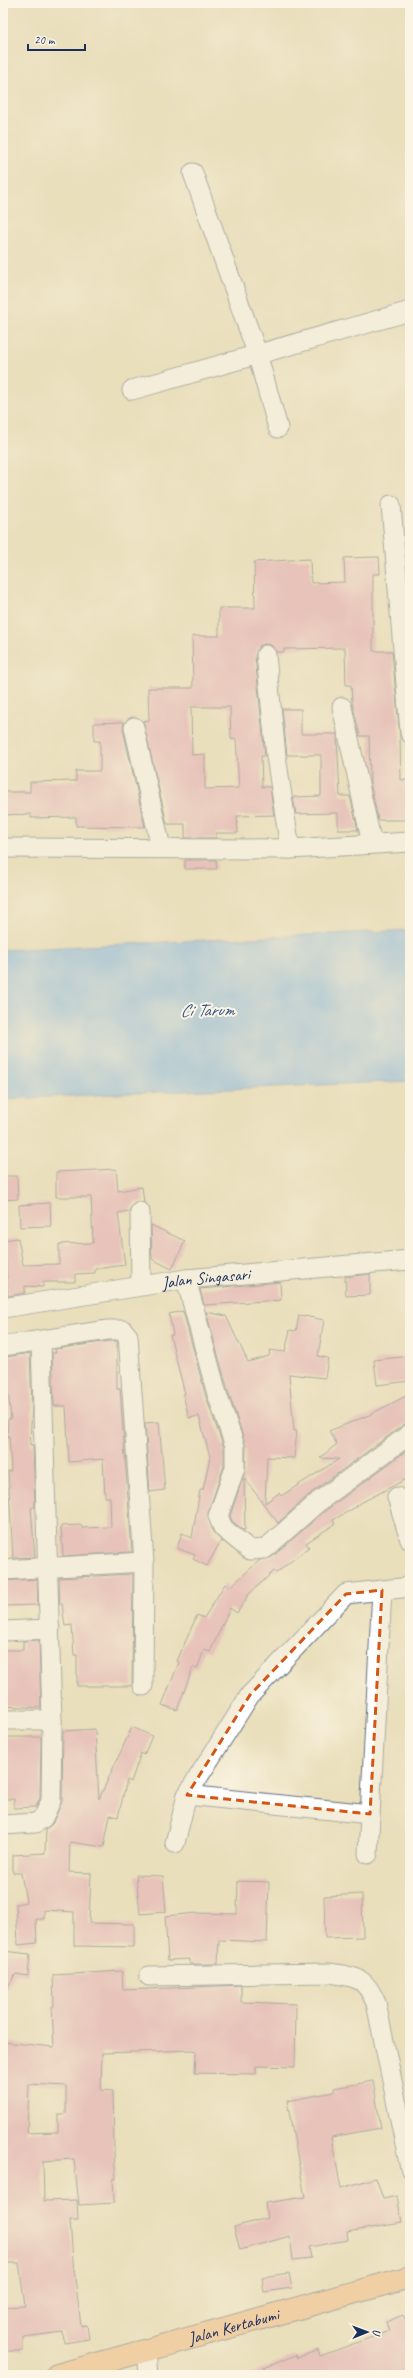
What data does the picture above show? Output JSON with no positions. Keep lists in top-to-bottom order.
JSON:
{
  "streets": {
    "main road": ["Jalan Kertabumi"],
    "street": ["Jalan Singasari"]
  },
  "water": ["Ci Tarum"],
  "scale_bar": "20 m",
  "north": "right"
}
